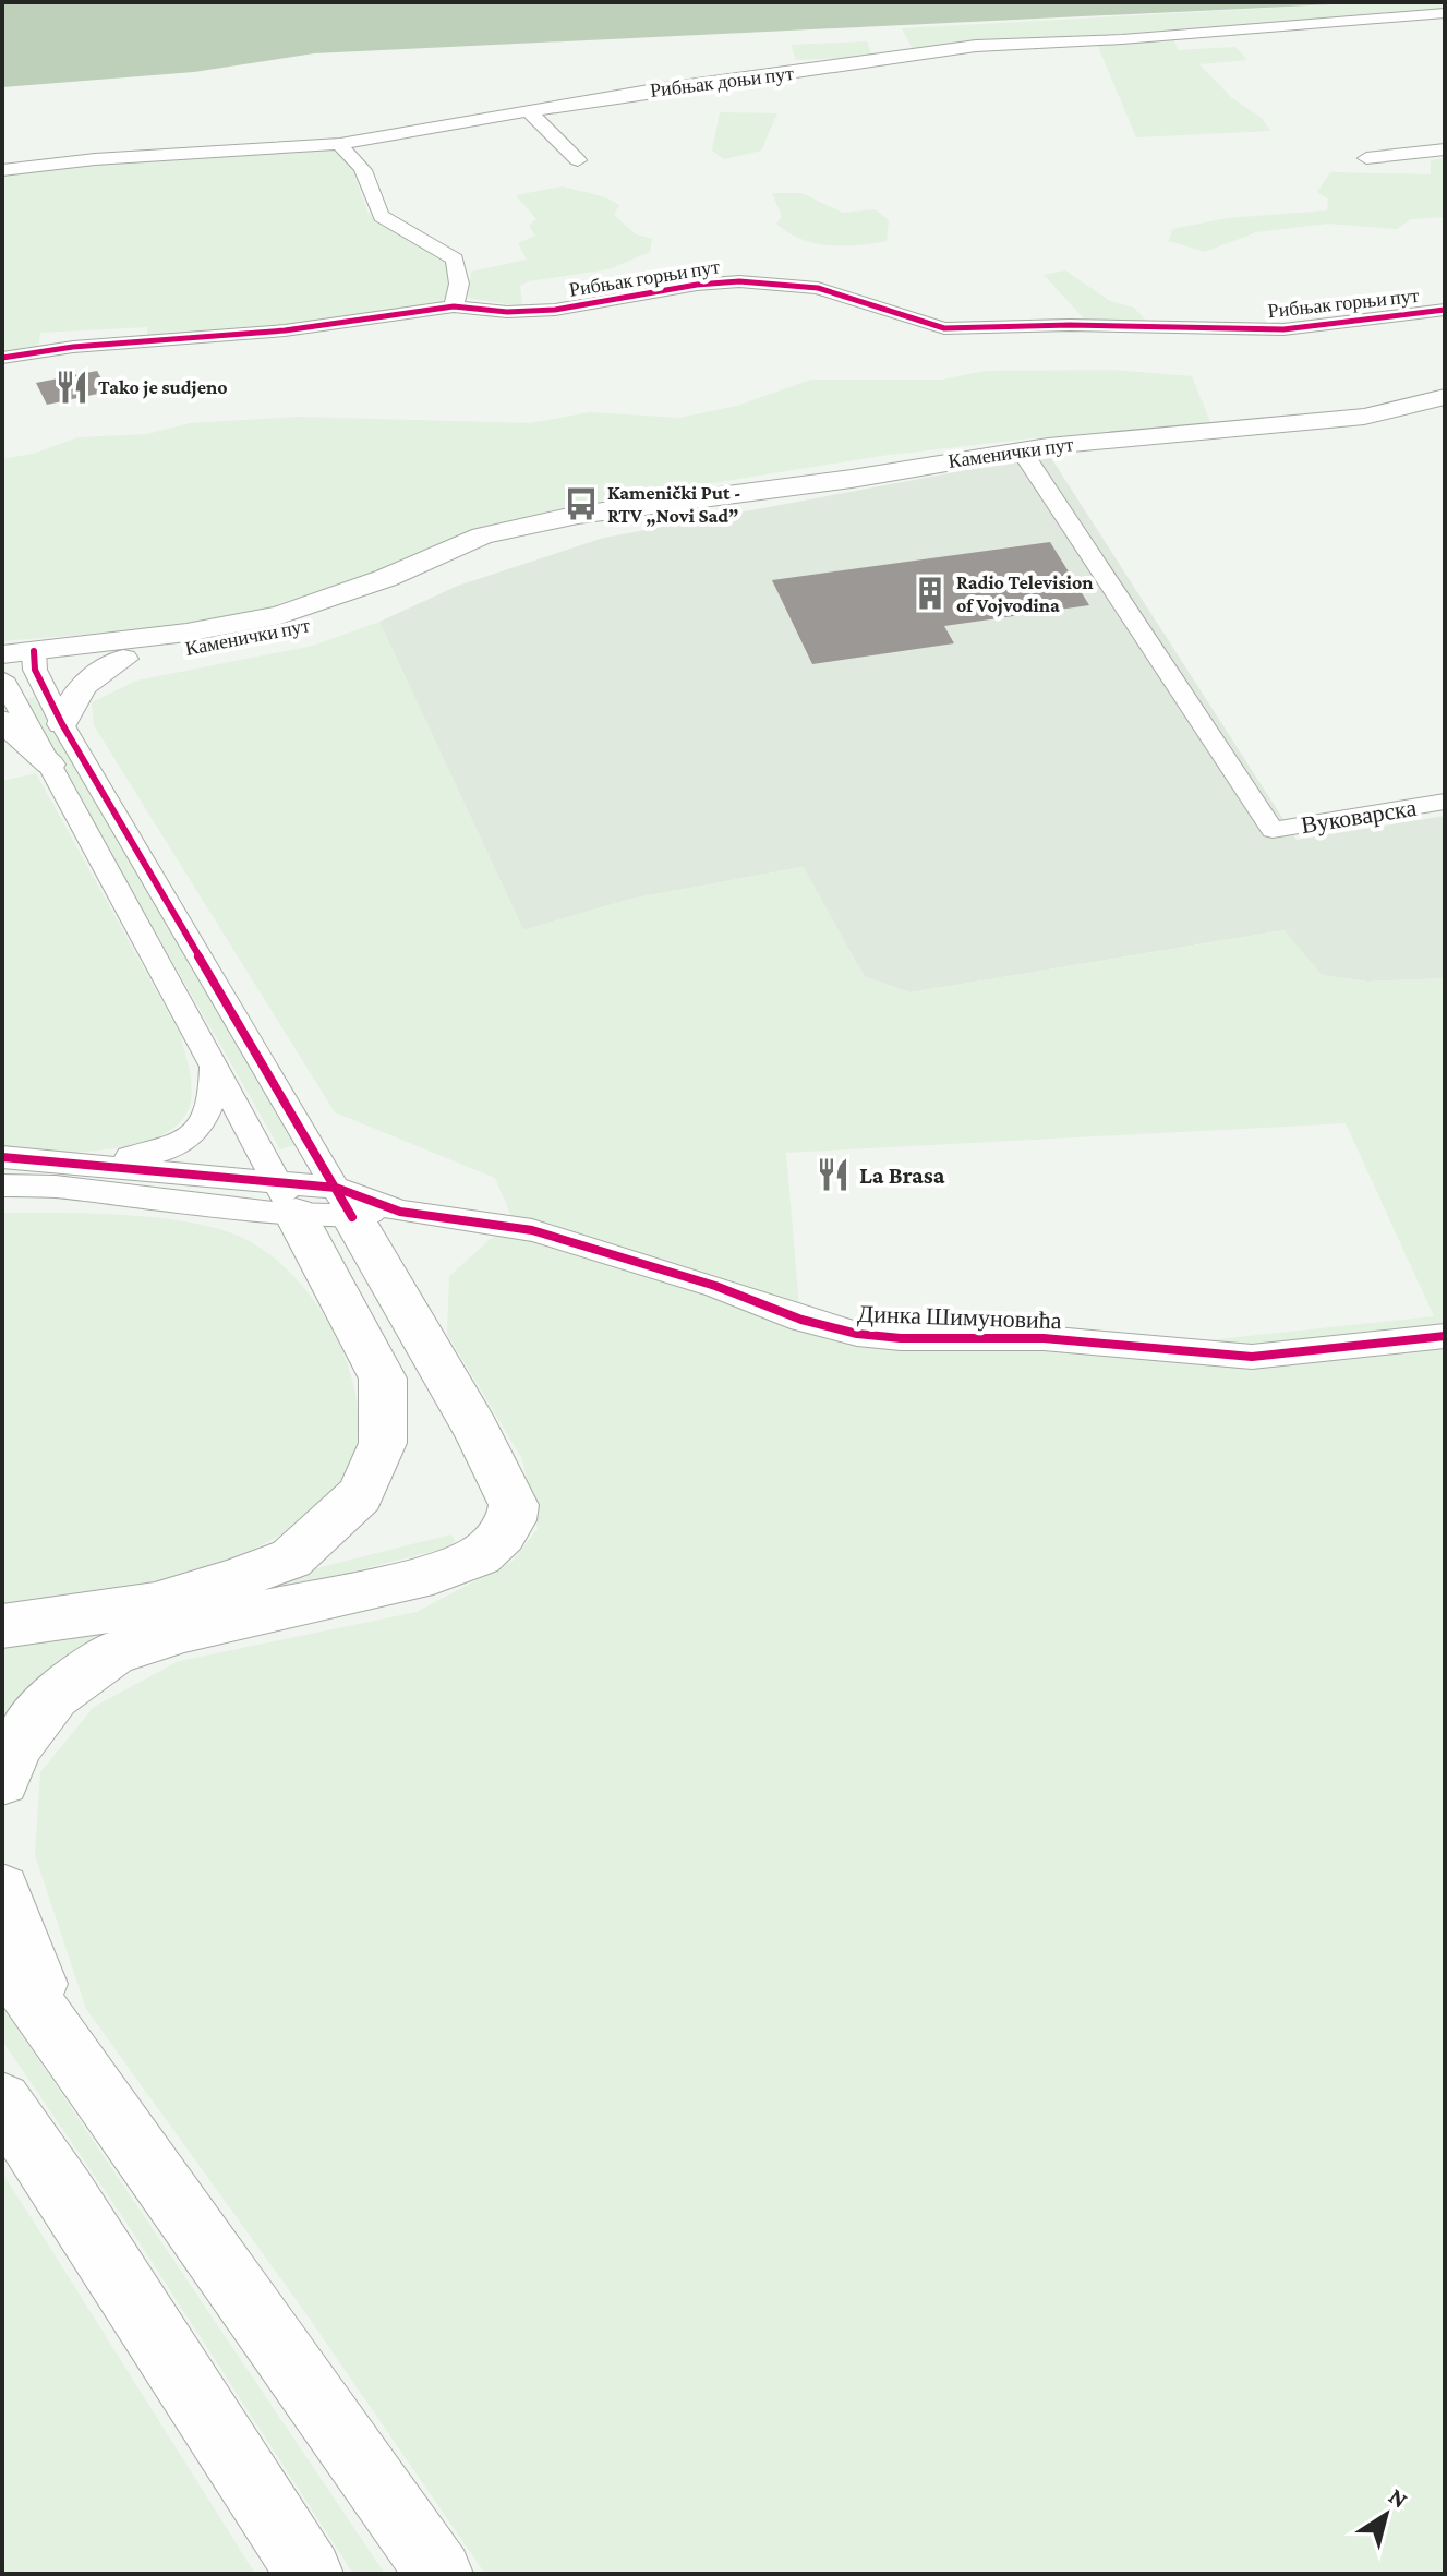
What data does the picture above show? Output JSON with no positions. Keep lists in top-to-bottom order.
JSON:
{
  "streets": {
    "main road": ["Каменички пут"],
    "street": [
      "Рибњак доњи пут",
      "Рибњак горњи пут",
      "Вуковарска",
      "Динка Шимуновића"
    ]
  },
  "crossings": [
    ["Каменички пут", "Вуковарска"]
  ],
  "places": {
    "restaurant": ["Tako je sudjeno", "La Brasa"],
    "bus stop": ["Kamenički Put - RTV „Novi Sad”"],
    "building": ["Radio Television of Vojvodina"]
  },
  "north": "top right"
}
